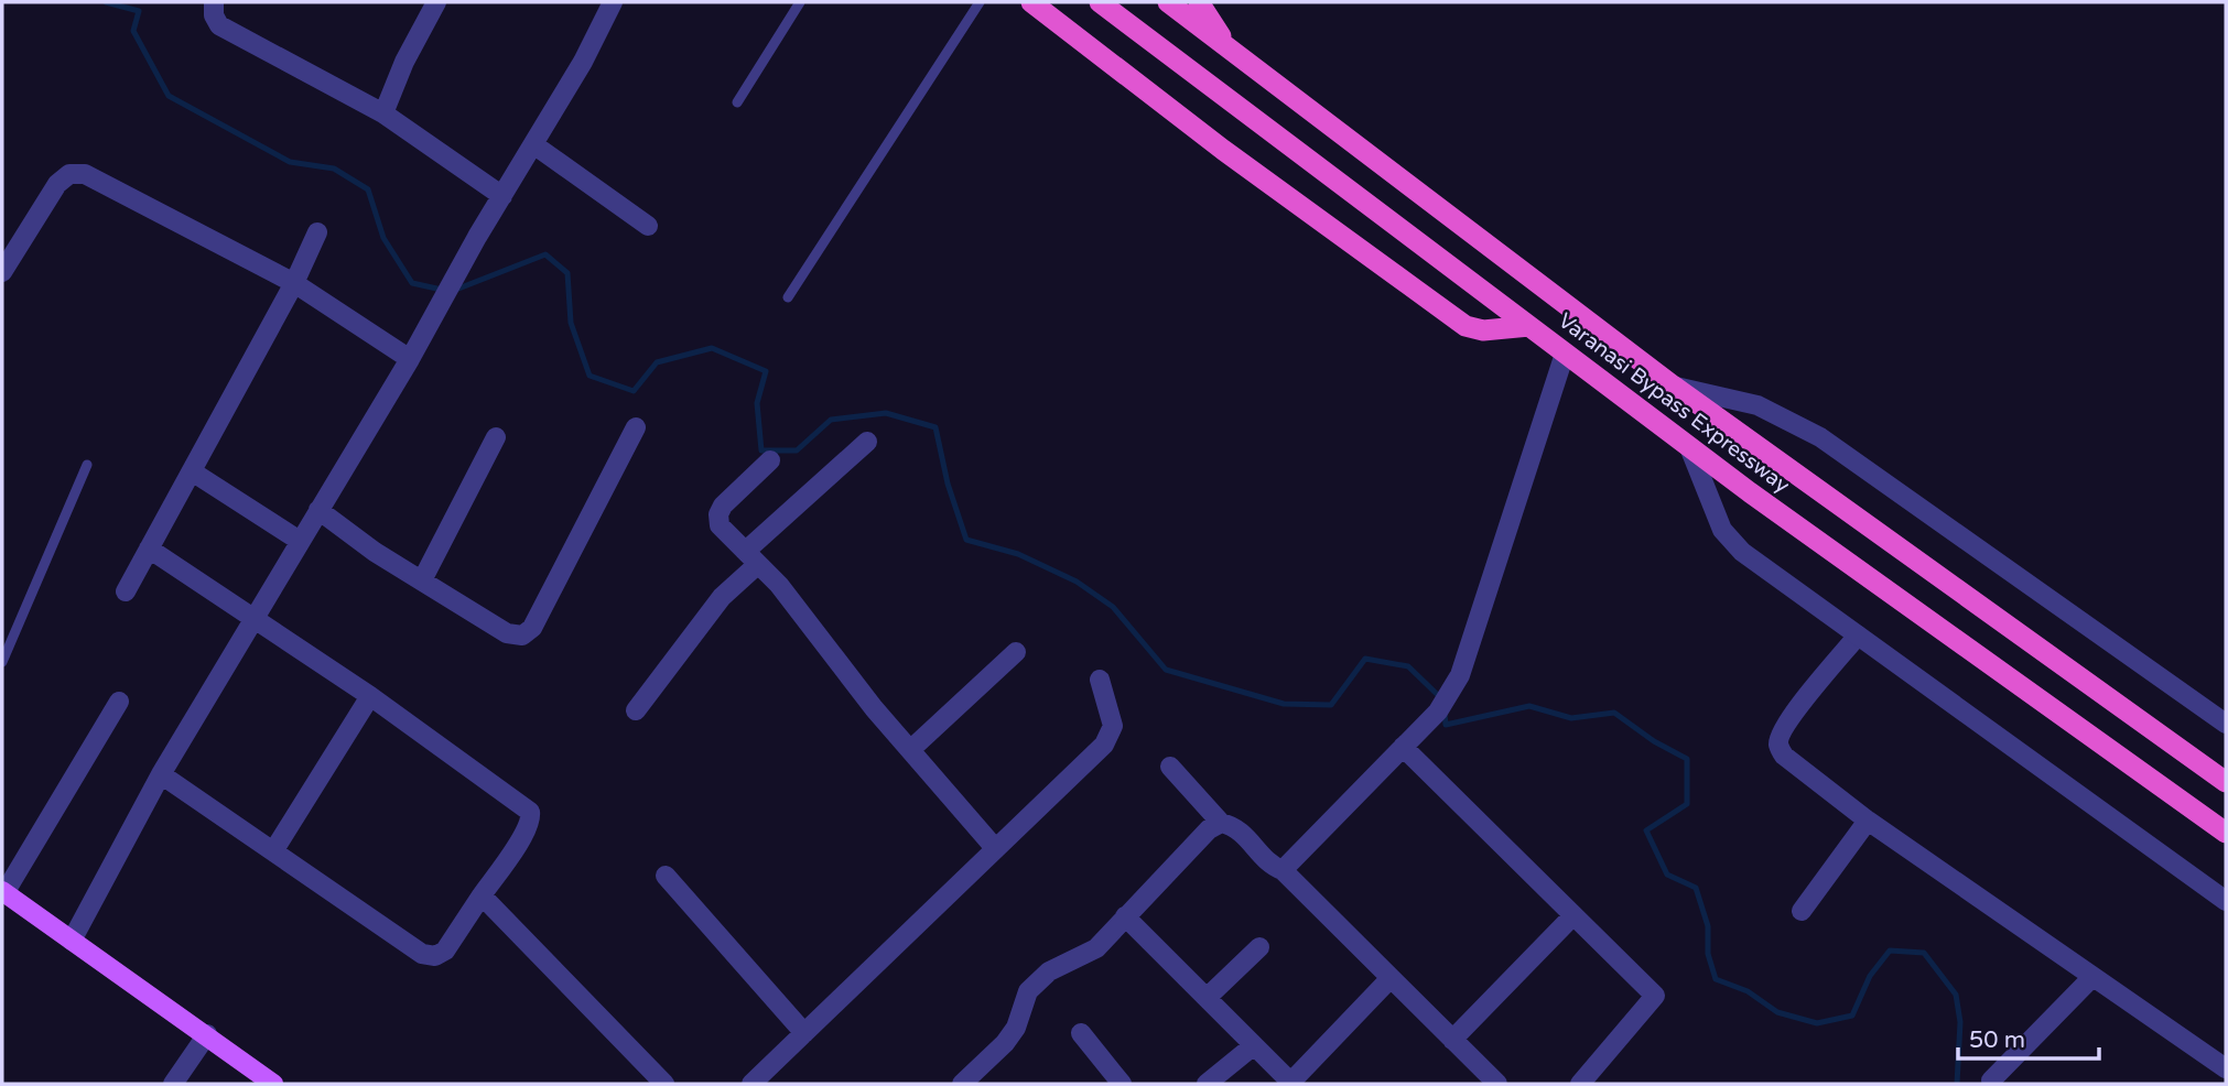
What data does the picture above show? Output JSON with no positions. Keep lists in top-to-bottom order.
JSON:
{
  "streets": {
    "highway": ["Varanasi Bypass Expressway"]
  },
  "scale_bar": "50 m"
}
